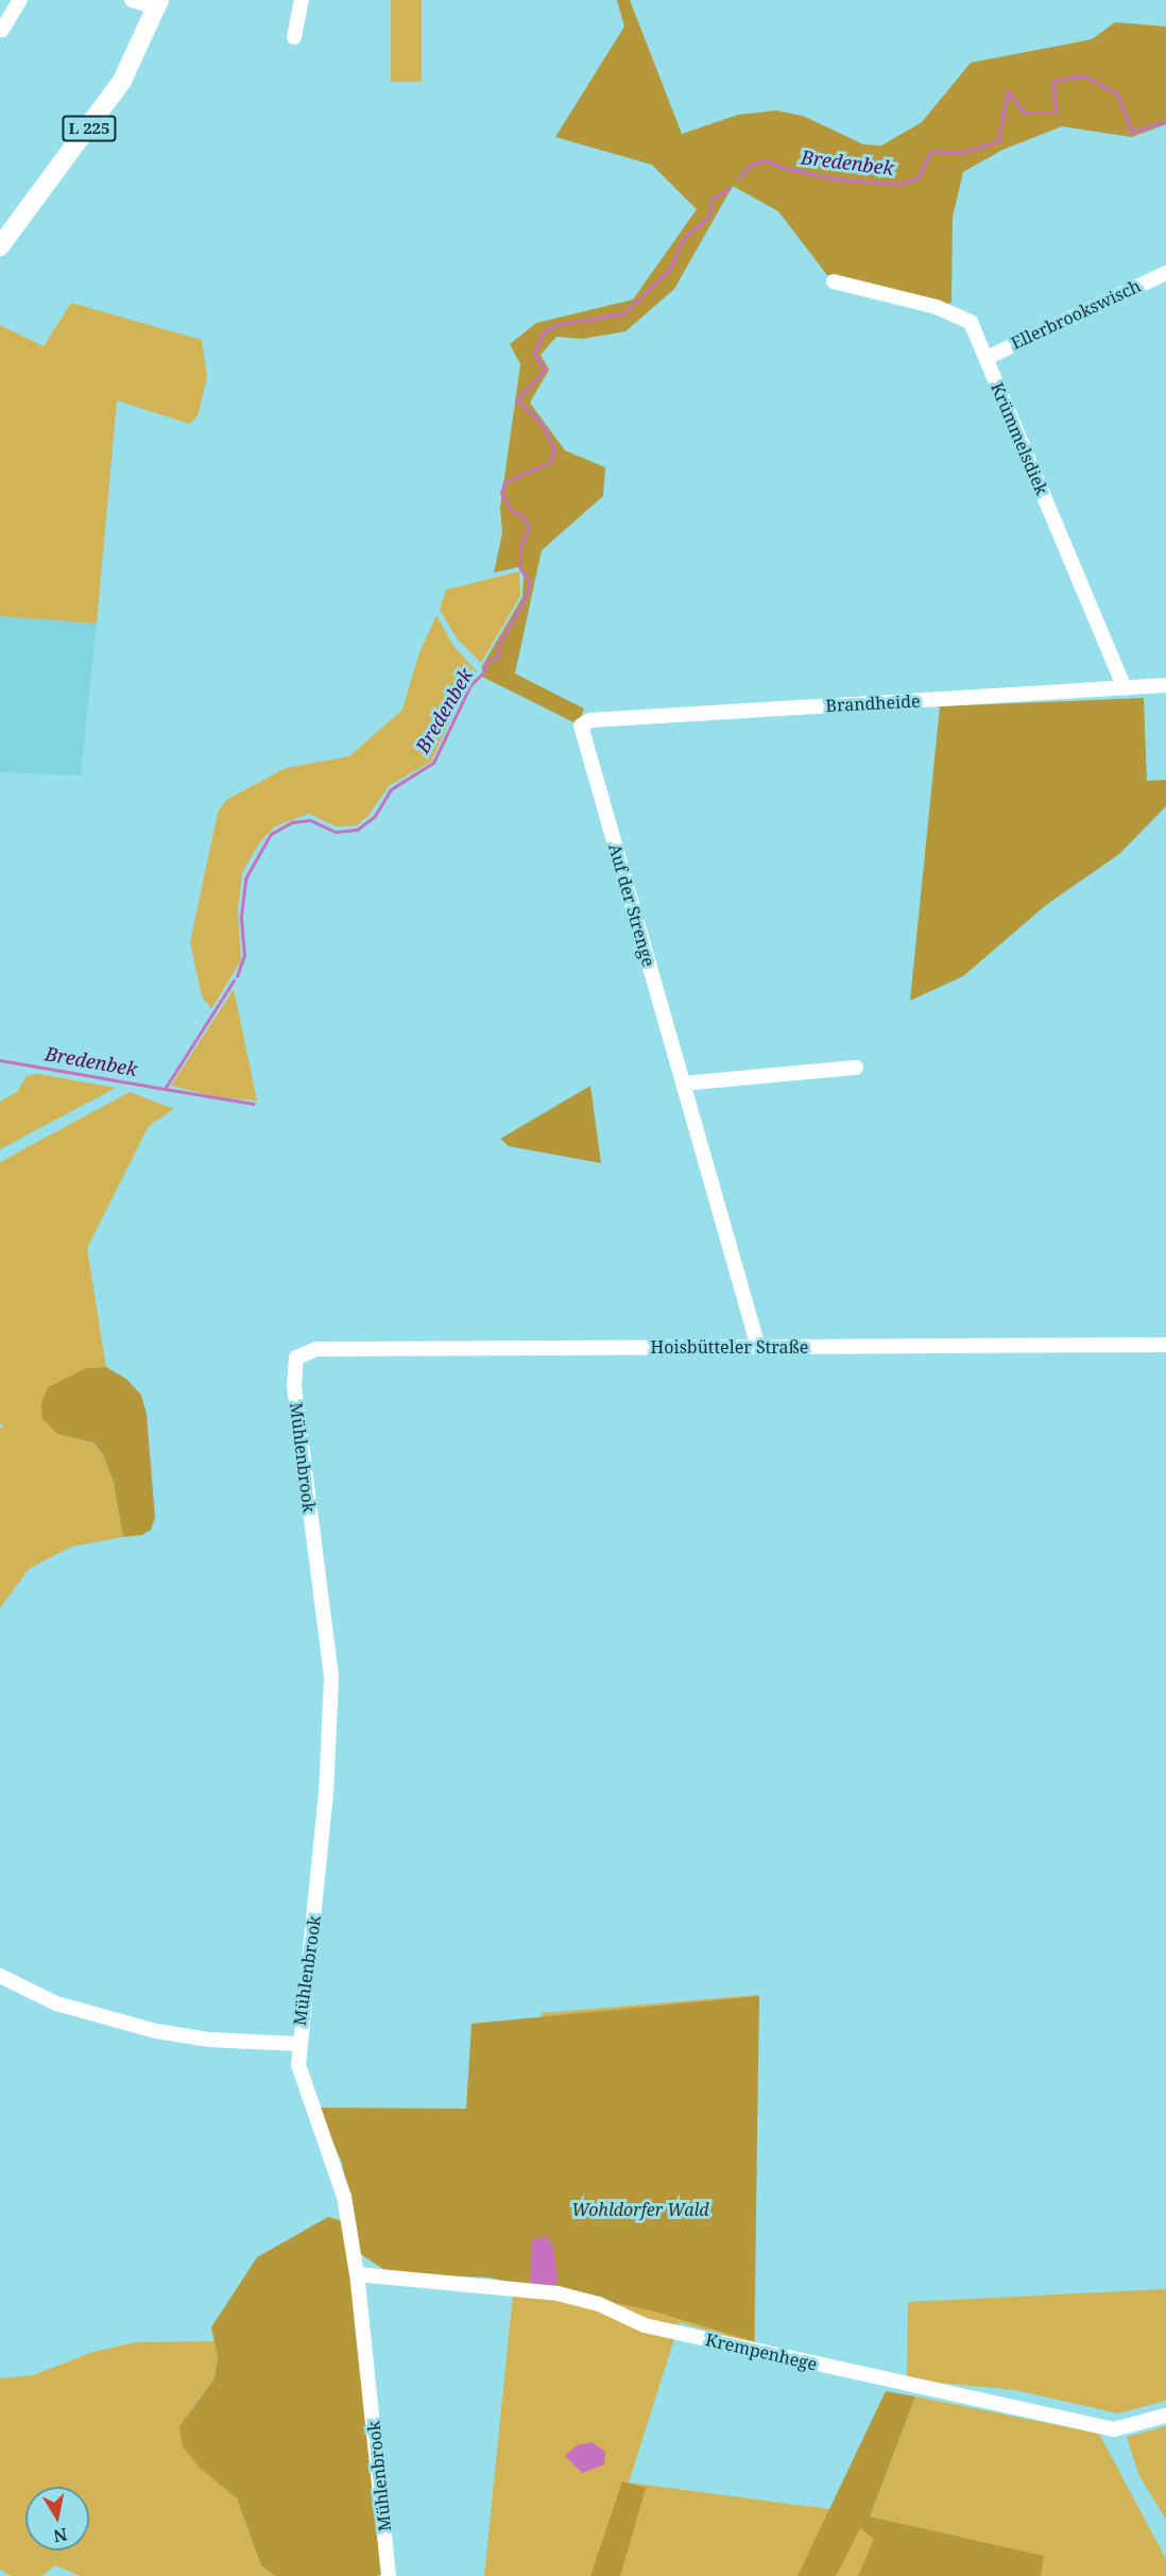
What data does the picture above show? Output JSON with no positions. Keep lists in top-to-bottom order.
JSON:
{
  "streets": {
    "main road": ["L 225"],
    "street": [
      "Ellerbrookswisch",
      "Krümmelsdiek",
      "Brandheide",
      "Auf der Strenge",
      "Hoisbütteler Straße",
      "Mühlenbrook",
      "Krempenhege"
    ]
  },
  "crossings": [
    ["Ellerbrookswisch", "Krümmelsdiek"],
    ["Krümmelsdiek", "Brandheide"],
    ["Brandheide", "Auf der Strenge"],
    ["Auf der Strenge", "Hoisbütteler Straße"],
    ["Hoisbütteler Straße", "Mühlenbrook"],
    ["Mühlenbrook", "Krempenhege"]
  ],
  "water": ["Bredenbek"],
  "parks": ["Wohldorfer Wald"],
  "north": "bottom"
}
